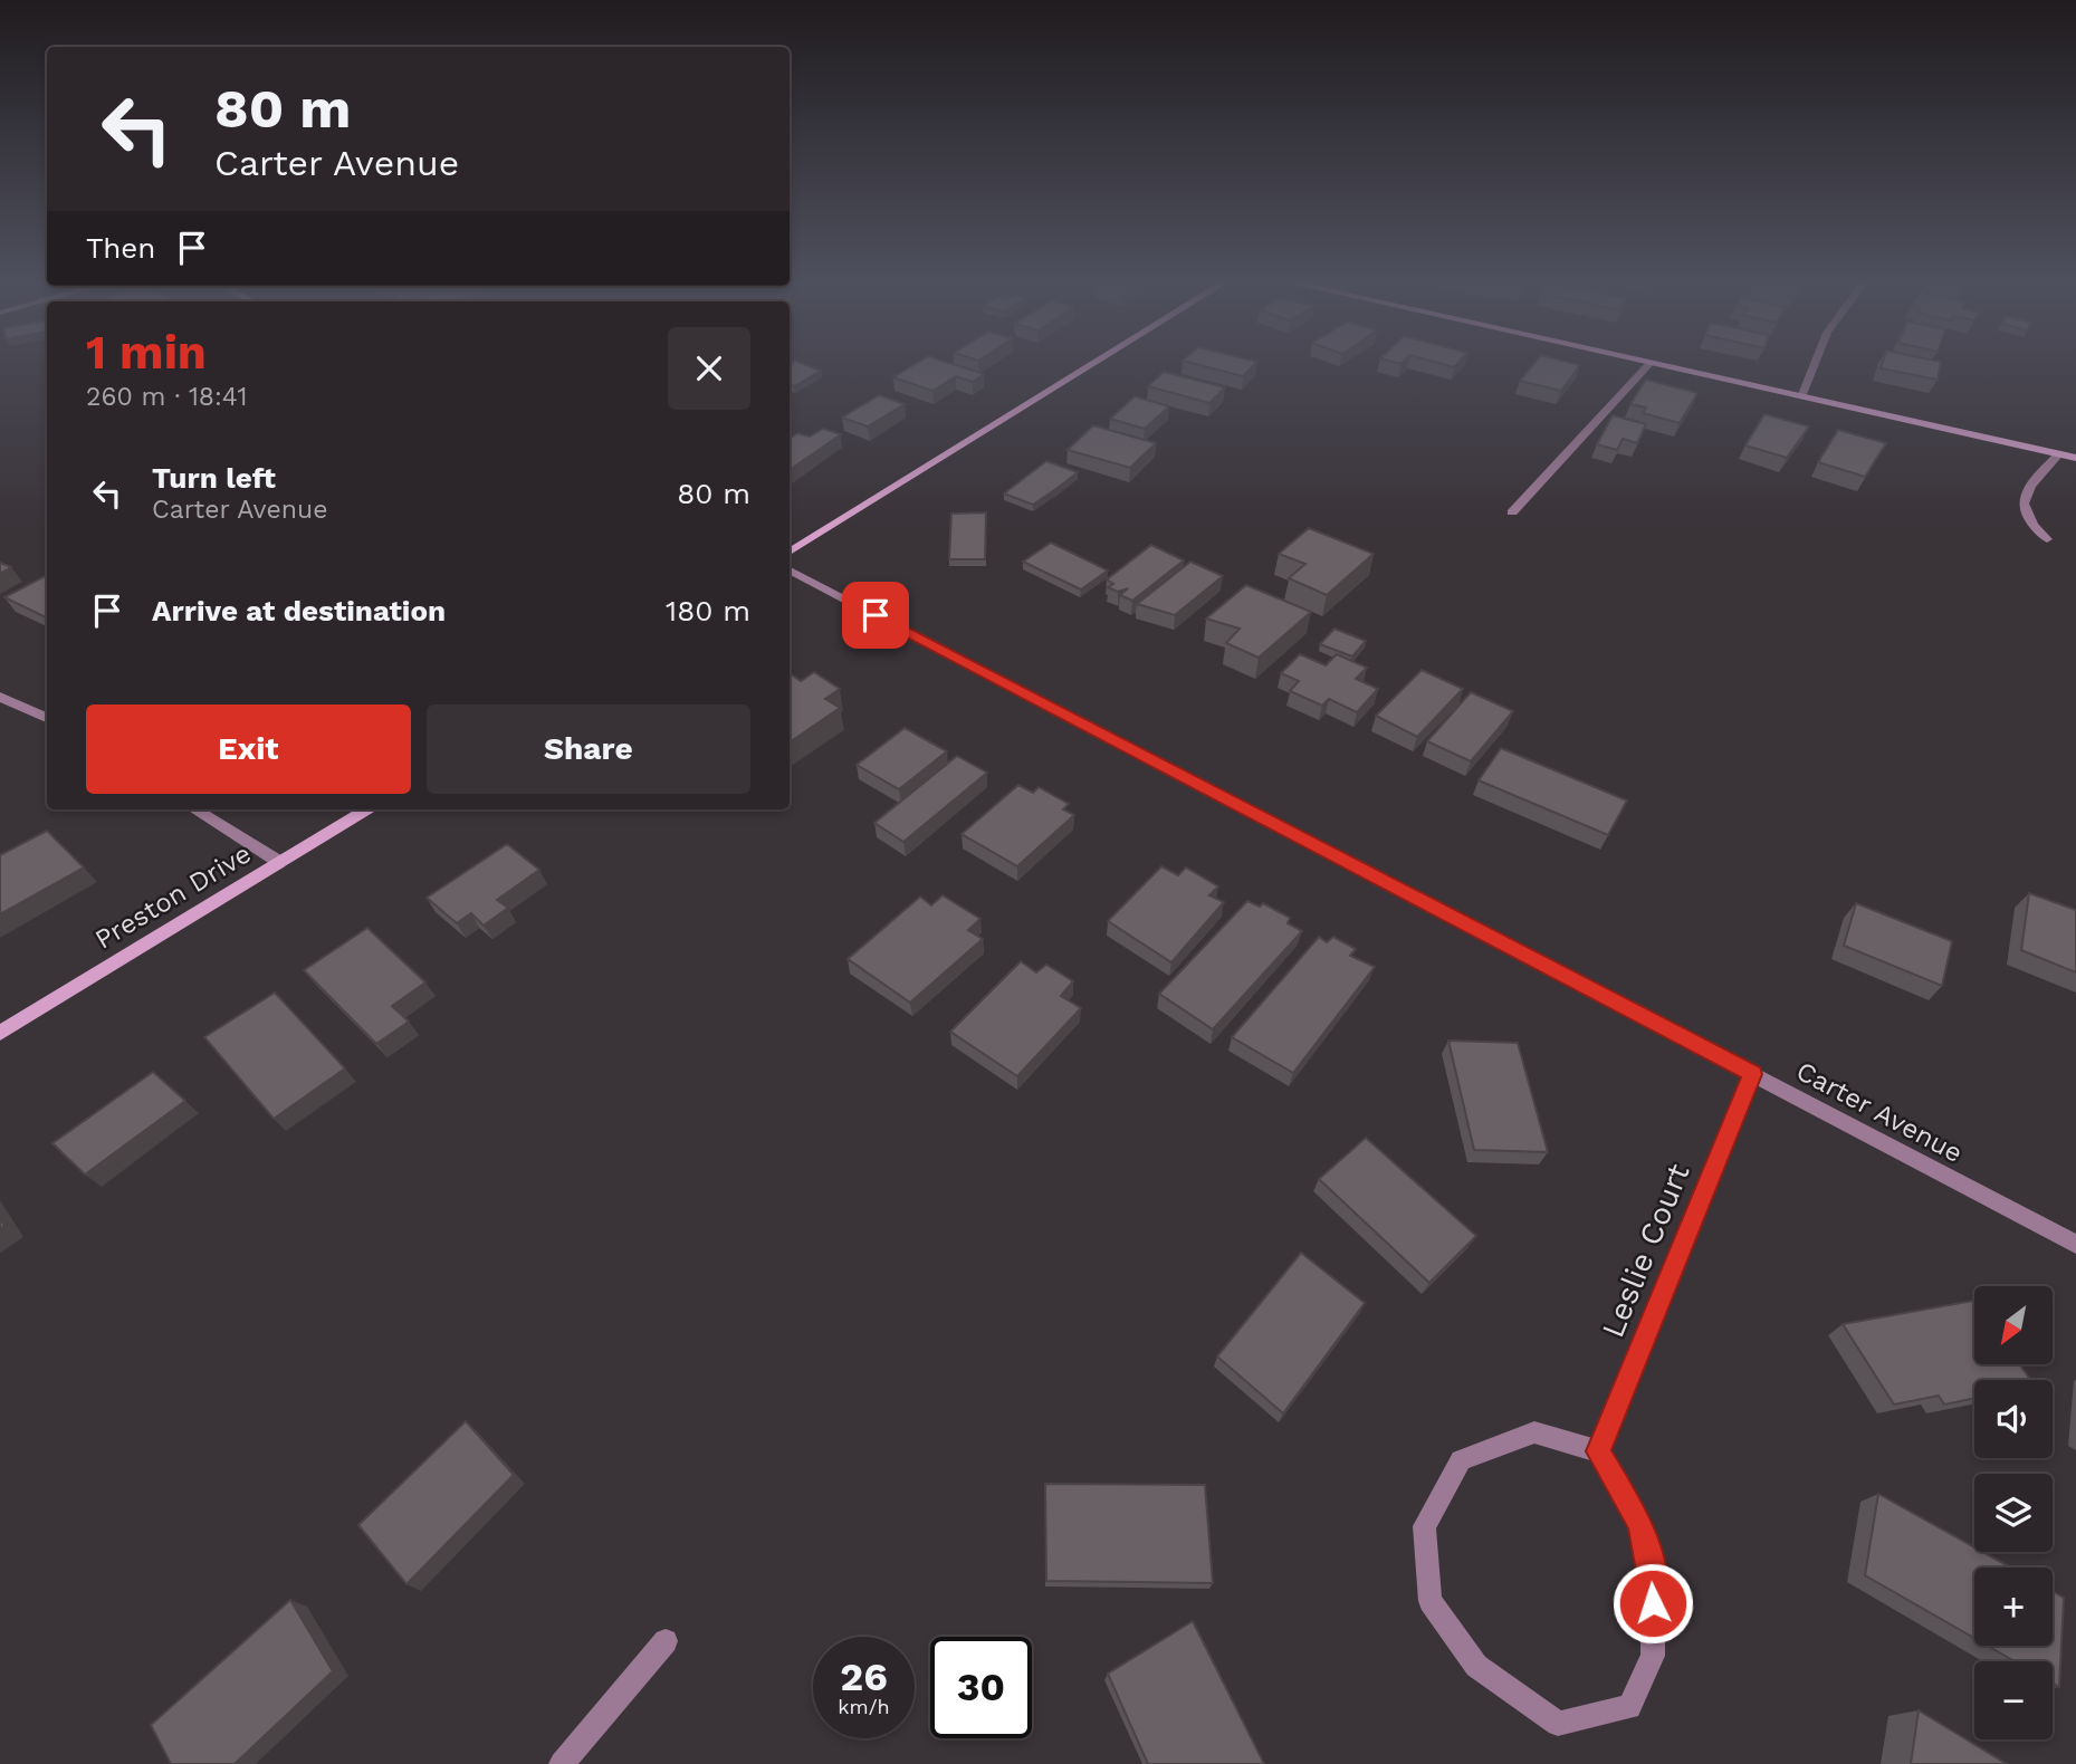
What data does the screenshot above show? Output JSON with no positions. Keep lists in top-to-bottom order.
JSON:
{
  "streets": {
    "street": ["Preston Drive", "Carter Avenue", "Leslie Court"]
  },
  "crossings": [
    ["Carter Avenue", "Leslie Court"]
  ],
  "north": "bottom left",
  "page": {
    "turn": ["80 m", "Carter Avenue"],
    "then": "Then",
    "heading": ["1 min", "260 m · 18:41"],
    "list": [
      {
        "name": "Turn left",
        "note": "Carter Avenue",
        "value": "80 m"
      },
      {
        "name": "Arrive at destination",
        "value": "180 m"
      }
    ],
    "buttons": ["Exit", "Share"],
    "map_buttons": ["+", "−"],
    "speed": "26 km/h",
    "limit": "30"
  }
}
